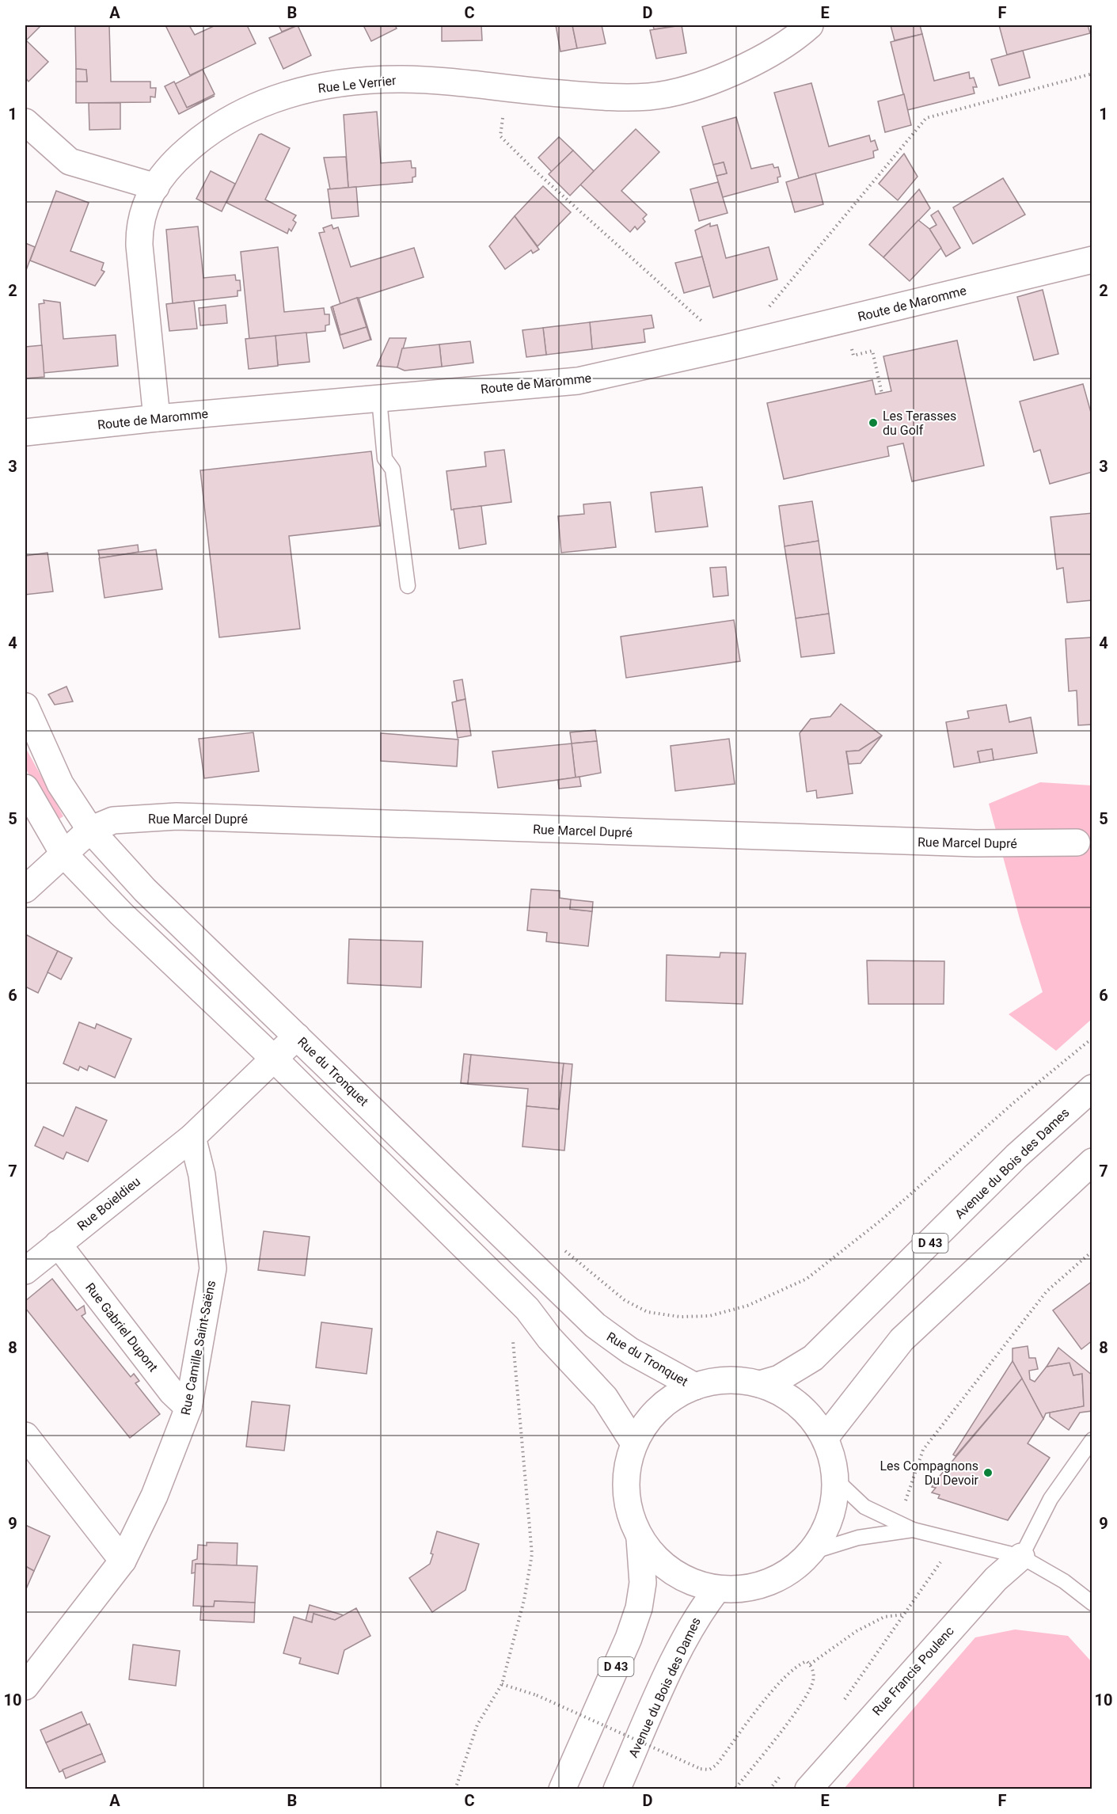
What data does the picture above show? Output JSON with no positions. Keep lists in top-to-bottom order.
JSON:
{
  "streets": {
    "main road": [
      "Rue Le Verrier",
      "Route de Maromme",
      "Rue Marcel Dupré",
      "Rue du Tronquet",
      "Avenue du Bois des Dames",
      "Rue Boieldieu",
      "D 43",
      "Rue Gabriel Dupont",
      "Rue Camille Saint-Saëns",
      "Rue Francis Poulenc"
    ]
  },
  "crossings": [
    ["Rue Le Verrier", "Route de Maromme"],
    ["Rue Marcel Dupré", "Rue du Tronquet"],
    ["Rue Boieldieu", "Rue Gabriel Dupont"],
    ["Rue Boieldieu", "Rue Camille Saint-Saëns"],
    ["Rue Gabriel Dupont", "Rue Camille Saint-Saëns"]
  ],
  "places": ["Les Terasses du Golf", "Les Compagnons Du Devoir"],
  "grid": {
    "columns": [
      "A",
      "B",
      "C",
      "D",
      "E",
      "F"
    ],
    "rows": [
      "1",
      "2",
      "3",
      "4",
      "5",
      "6",
      "7",
      "8",
      "9",
      "10"
    ]
  }
}
